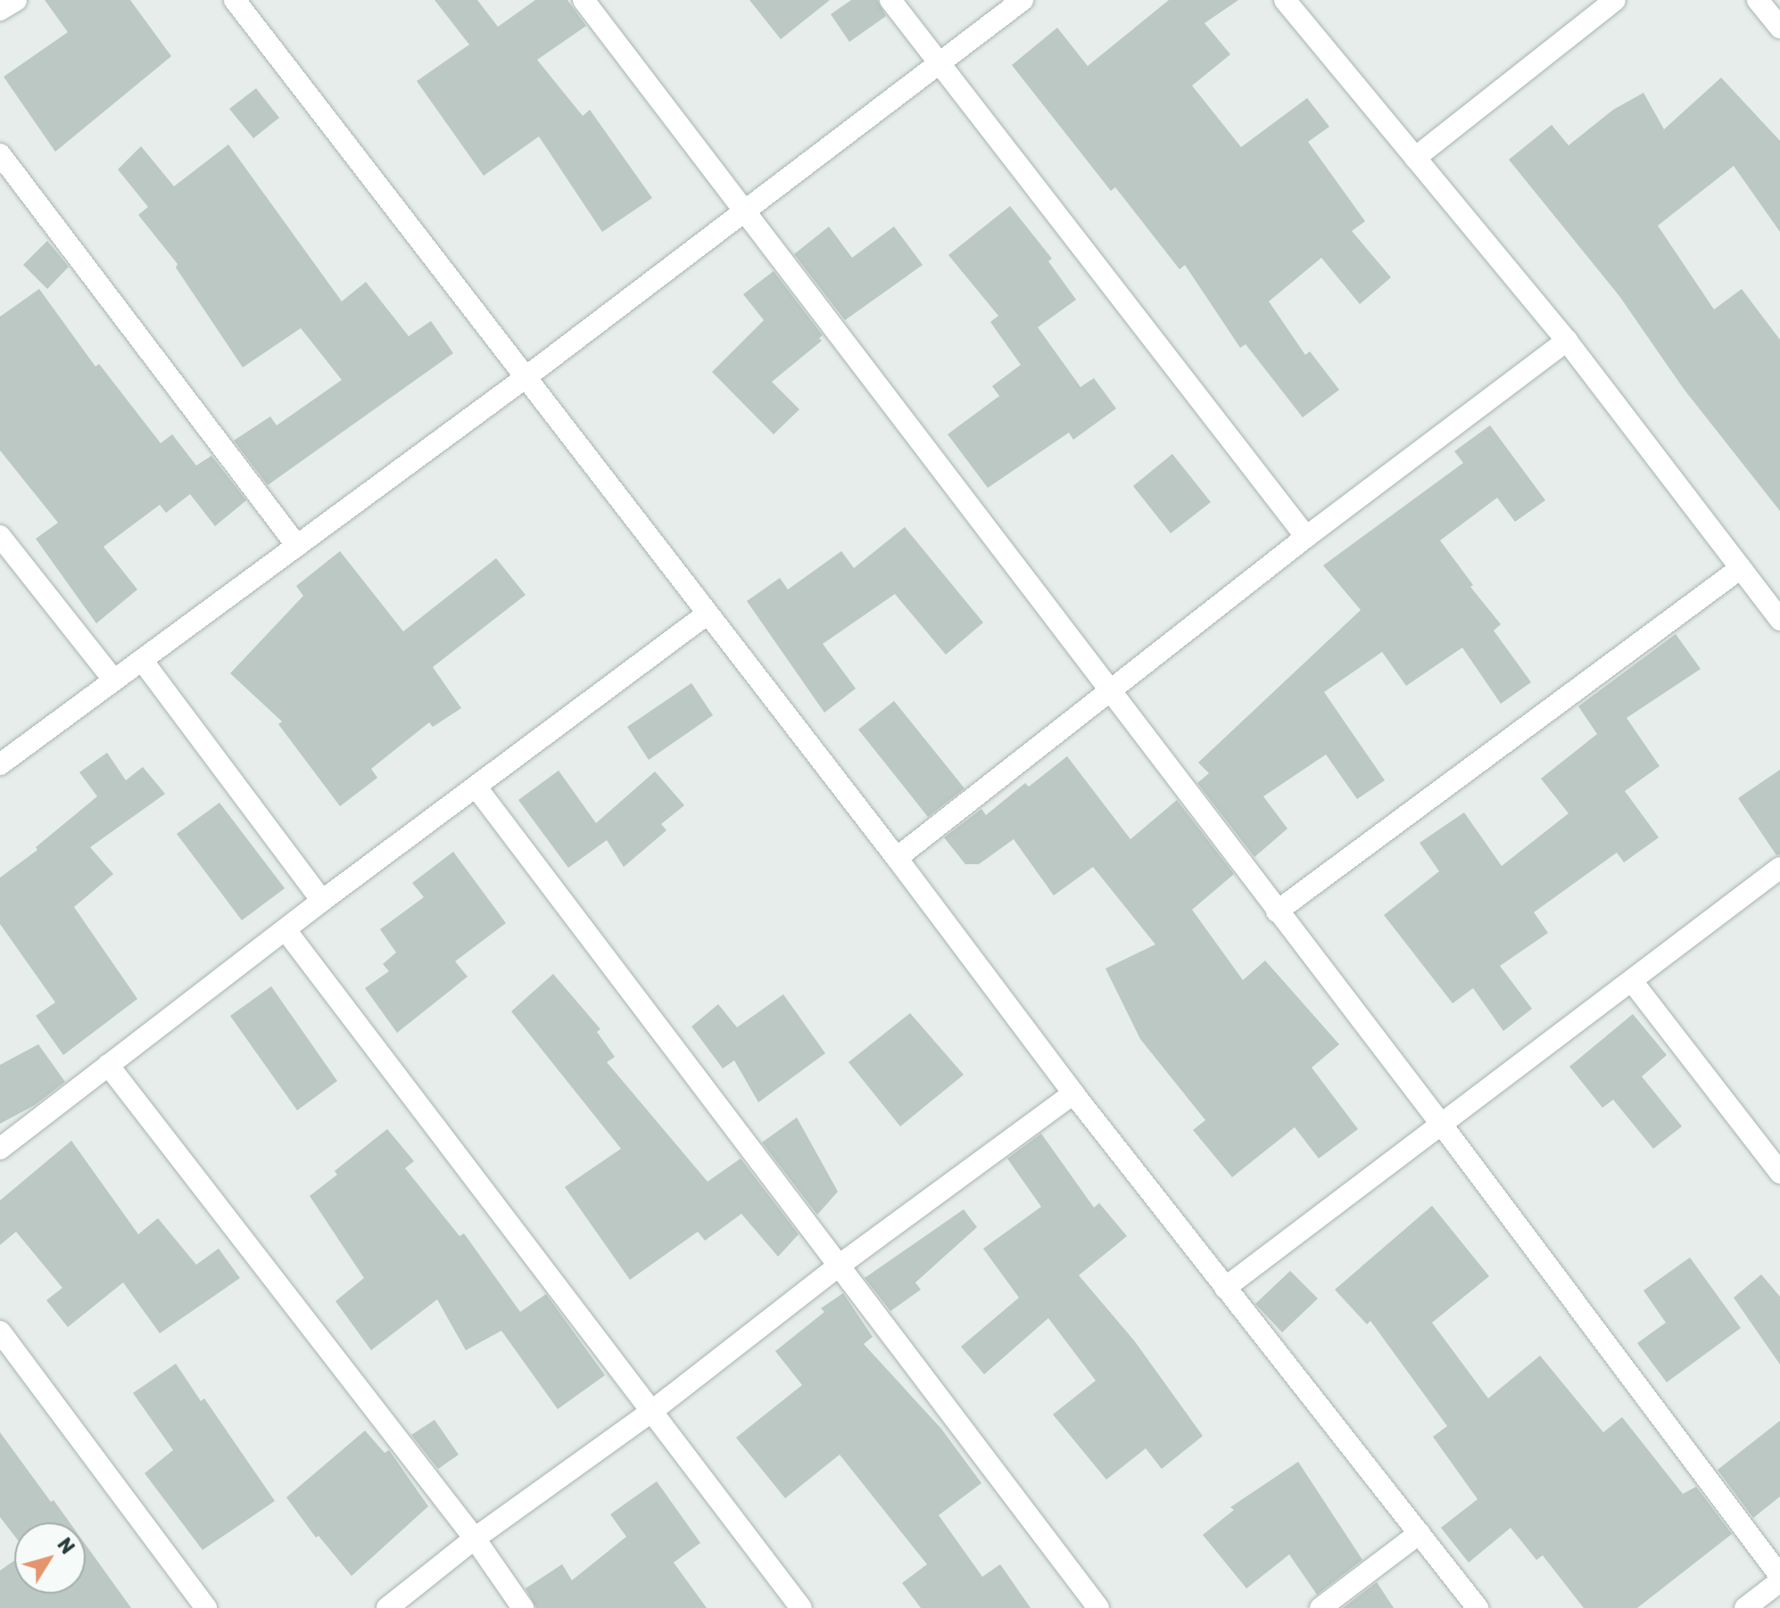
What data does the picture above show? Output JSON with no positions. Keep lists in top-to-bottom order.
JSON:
{
  "north": "top right"
}
